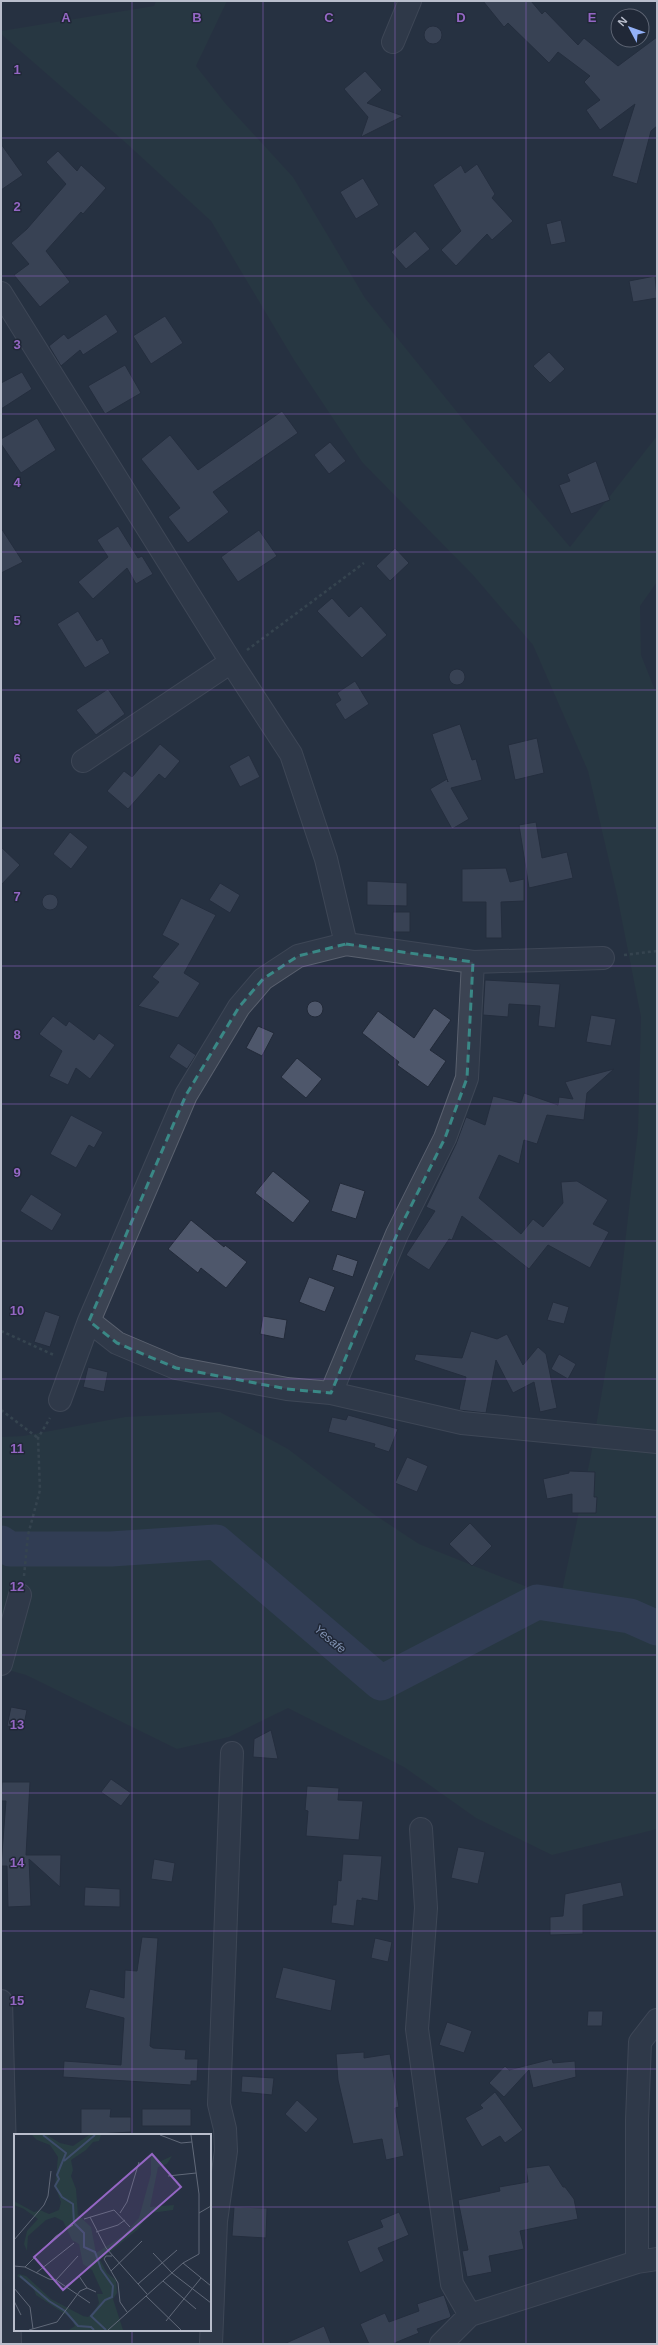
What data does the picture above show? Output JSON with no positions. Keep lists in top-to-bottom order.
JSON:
{
  "water": ["Yesafe"],
  "north": "top left",
  "grid": {
    "columns": [
      "A",
      "B",
      "C",
      "D",
      "E"
    ],
    "rows": [
      "1",
      "2",
      "3",
      "4",
      "5",
      "6",
      "7",
      "8",
      "9",
      "10",
      "11",
      "12",
      "13",
      "14",
      "15"
    ]
  }
}
